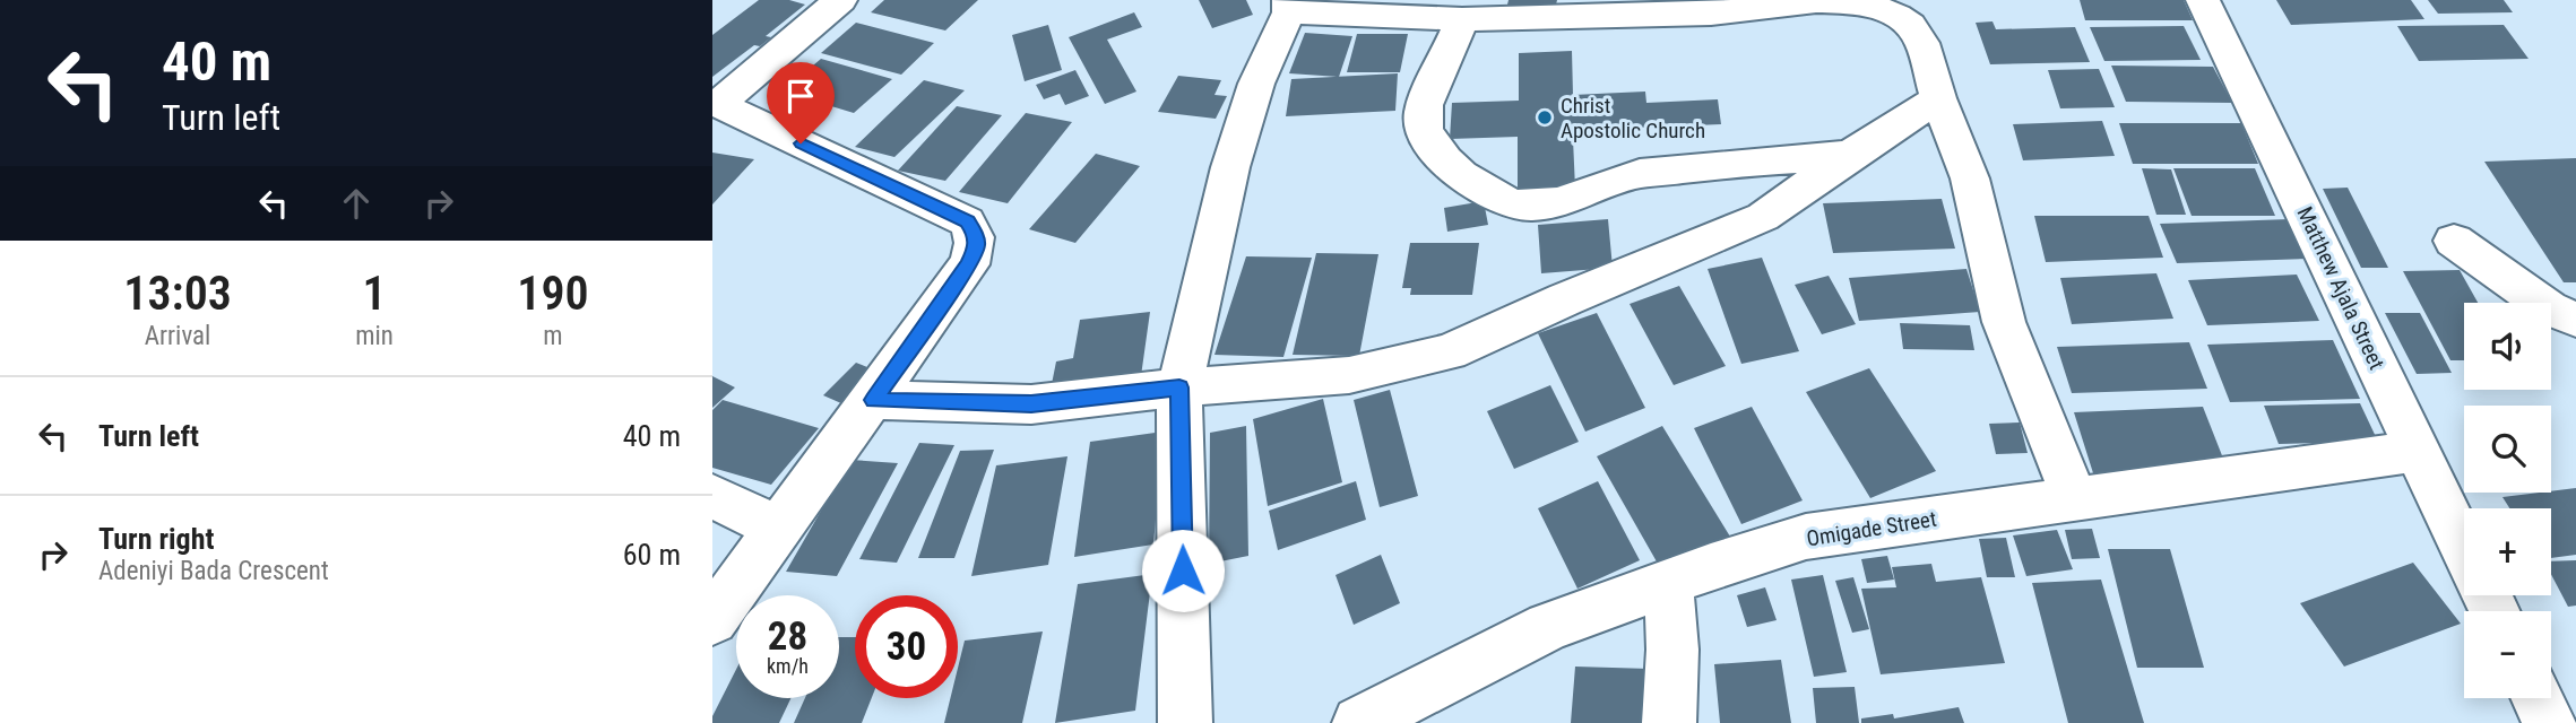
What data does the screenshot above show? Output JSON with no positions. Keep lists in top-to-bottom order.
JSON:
{
  "streets": {
    "street": ["Matthew Ajala Street", "Omigade Street"]
  },
  "crossings": [
    ["Matthew Ajala Street", "Omigade Street"]
  ],
  "places": ["Christ Apostolic Church"],
  "page": {
    "turn": ["40 m", "Turn left"],
    "eta": [
      "13:03",
      "Arrival",
      "1",
      "min",
      "190",
      "m"
    ],
    "map_buttons": ["+", "−"],
    "list": [
      {
        "name": "Turn left",
        "value": "40 m"
      },
      {
        "name": "Turn right",
        "note": "Adeniyi Bada Crescent",
        "value": "60 m"
      }
    ],
    "speed": "28 km/h",
    "limit": "30"
  }
}
